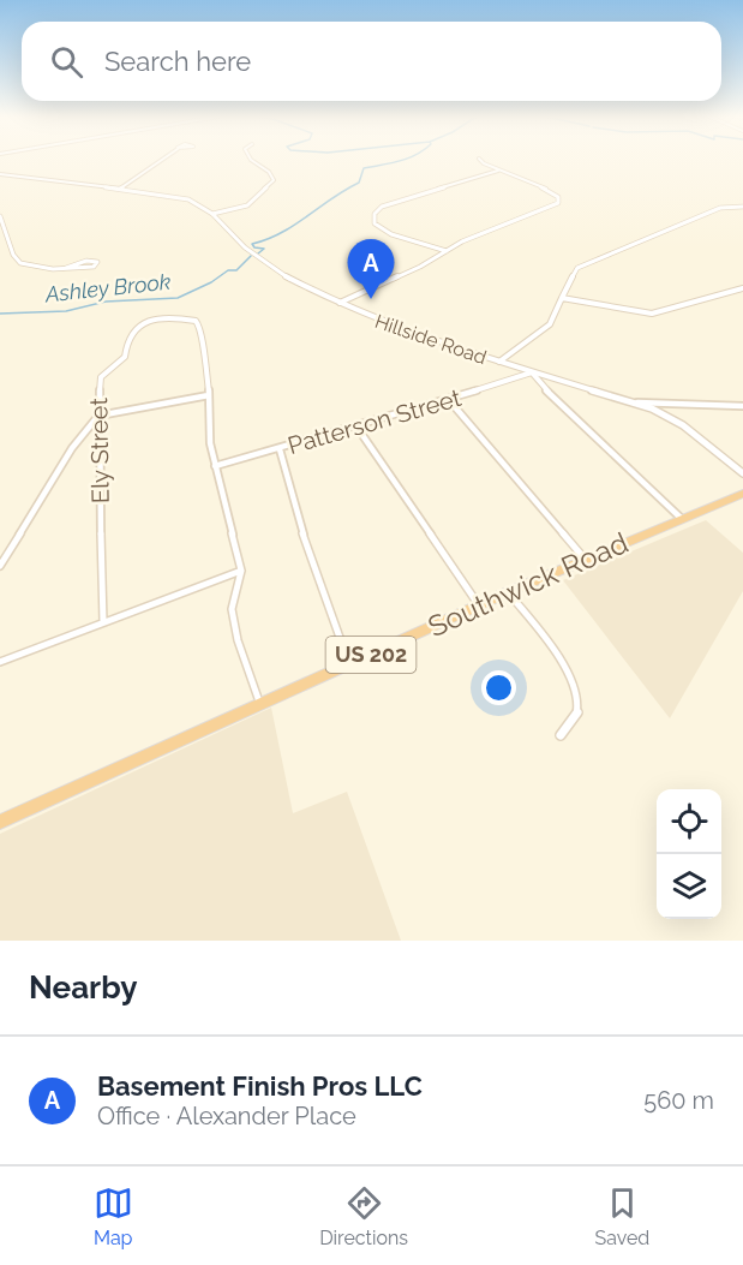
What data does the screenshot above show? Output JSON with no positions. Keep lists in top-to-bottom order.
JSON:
{
  "streets": {
    "highway": ["Southwick Road", "US 202"],
    "street": ["Hillside Road", "Patterson Street", "Ely Street"]
  },
  "crossings": [
    ["Hillside Road", "Patterson Street"]
  ],
  "water": ["Ashley Brook"],
  "page": {
    "search": "Search here",
    "pins": "A",
    "heading": "Nearby",
    "list": [
      {
        "mark": "A",
        "name": "Basement Finish Pros LLC",
        "note": "Office · Alexander Place",
        "value": "560 m"
      }
    ],
    "nav": ["Map", "Directions", "Saved"]
  }
}
